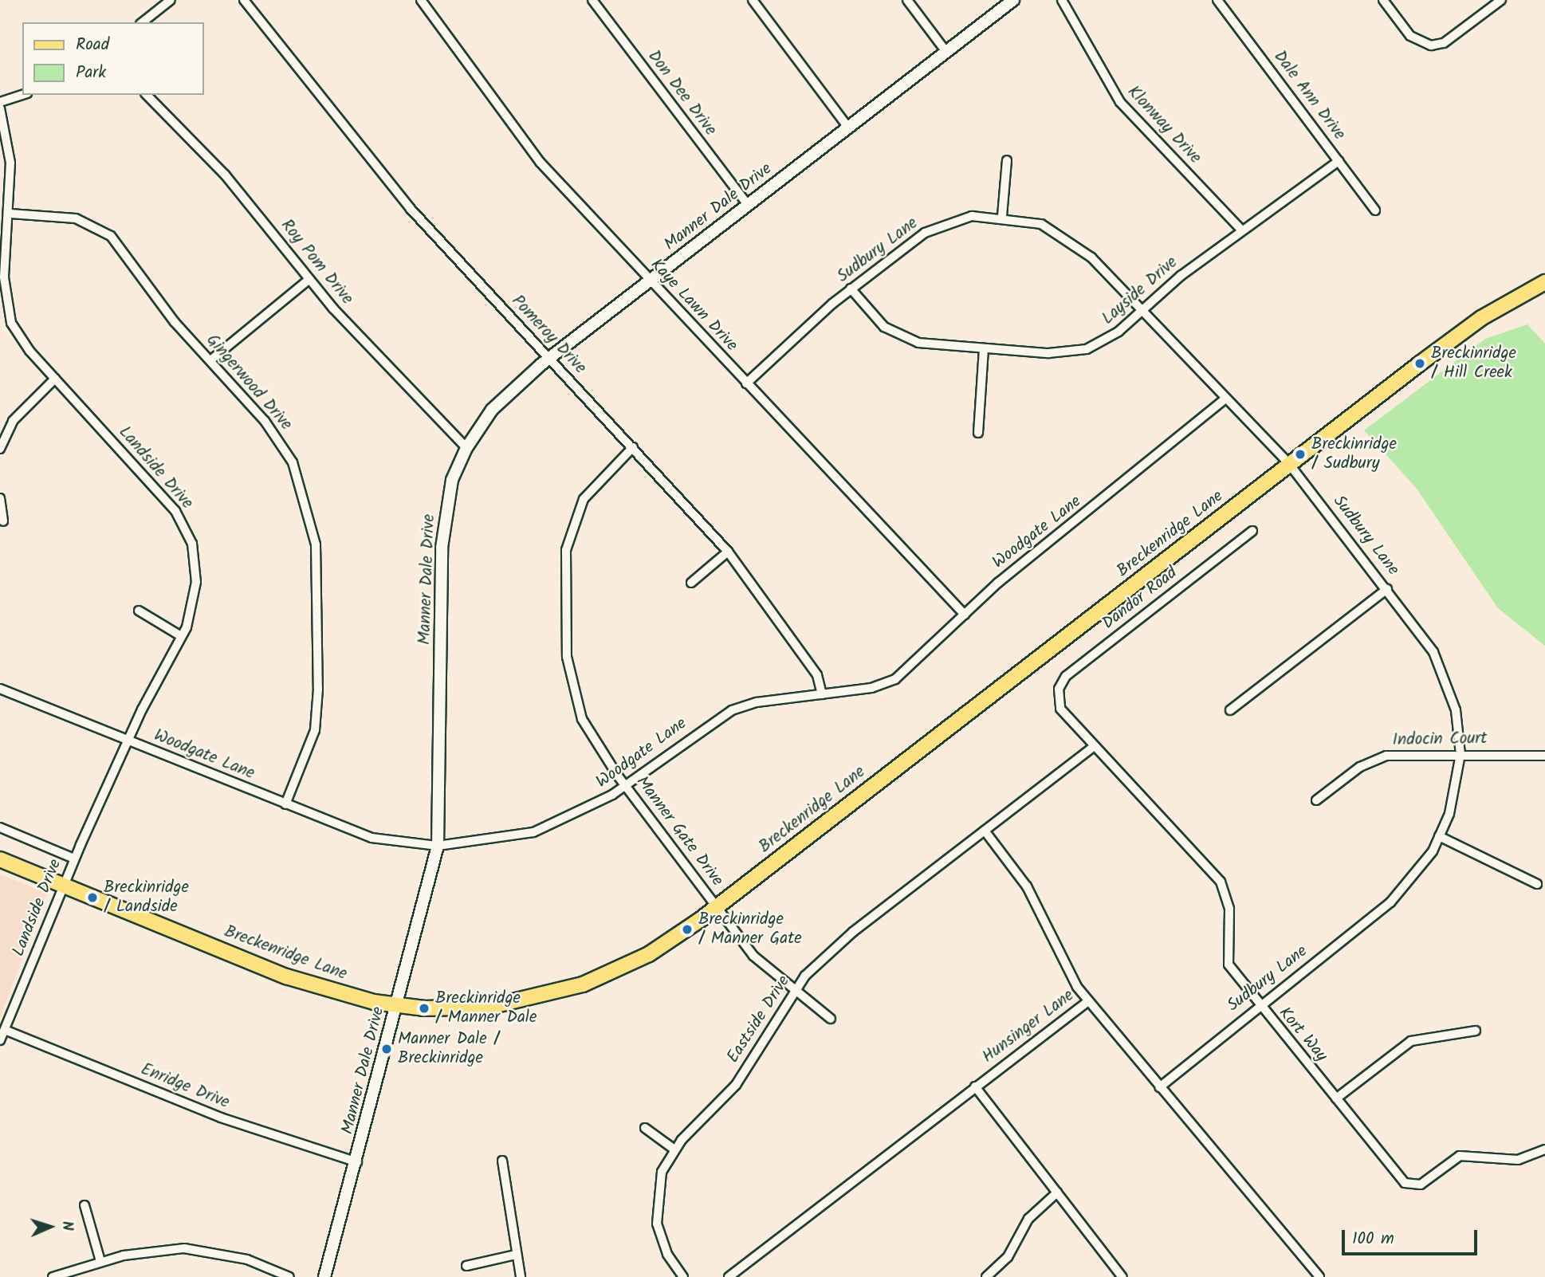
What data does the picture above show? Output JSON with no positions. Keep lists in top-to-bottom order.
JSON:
{
  "streets": {
    "main road": ["Breckenridge Lane"],
    "street": [
      "Don Dee Drive",
      "Dale Ann Drive",
      "Klonway Drive",
      "Manner Dale Drive",
      "Sudbury Lane",
      "Roy Pom Drive",
      "Layside Drive",
      "Kaye Lawn Drive",
      "Pomeroy Drive",
      "Gingerwood Drive",
      "Landside Drive",
      "Woodgate Lane",
      "Dandor Road",
      "Indocin Court",
      "Manner Gate Drive",
      "Eastside Drive",
      "Hunsinger Lane",
      "Kort Way",
      "Enridge Drive"
    ]
  },
  "crossings": [
    ["Don Dee Drive", "Manner Dale Drive"],
    ["Dale Ann Drive", "Layside Drive"],
    ["Klonway Drive", "Layside Drive"],
    ["Manner Dale Drive", "Roy Pom Drive"],
    ["Manner Dale Drive", "Kaye Lawn Drive"],
    ["Manner Dale Drive", "Pomeroy Drive"],
    ["Manner Dale Drive", "Woodgate Lane"],
    ["Manner Dale Drive", "Breckenridge Lane"],
    ["Manner Dale Drive", "Enridge Drive"],
    ["Sudbury Lane", "Layside Drive"],
    ["Sudbury Lane", "Kaye Lawn Drive"],
    ["Sudbury Lane", "Woodgate Lane"],
    ["Sudbury Lane", "Breckenridge Lane"],
    ["Sudbury Lane", "Indocin Court"],
    ["Sudbury Lane", "Hunsinger Lane"],
    ["Sudbury Lane", "Kort Way"],
    ["Kaye Lawn Drive", "Woodgate Lane"],
    ["Pomeroy Drive", "Woodgate Lane"],
    ["Pomeroy Drive", "Manner Gate Drive"],
    ["Gingerwood Drive", "Landside Drive"],
    ["Gingerwood Drive", "Woodgate Lane"],
    ["Landside Drive", "Woodgate Lane"],
    ["Landside Drive", "Breckenridge Lane"],
    ["Landside Drive", "Enridge Drive"],
    ["Woodgate Lane", "Manner Gate Drive"],
    ["Breckenridge Lane", "Manner Gate Drive"],
    ["Dandor Road", "Kort Way"],
    ["Manner Gate Drive", "Eastside Drive"],
    ["Eastside Drive", "Kort Way"]
  ],
  "places": [
    "Breckinridge / Hill Creek",
    "Breckinridge / Sudbury",
    "Breckinridge / Landside",
    "Breckinridge / Manner Gate",
    "Breckinridge / Manner Dale",
    "Manner Dale / Breckinridge"
  ],
  "legend": ["Road", "Park"],
  "scale_bar": "100 m",
  "north": "right"
}
